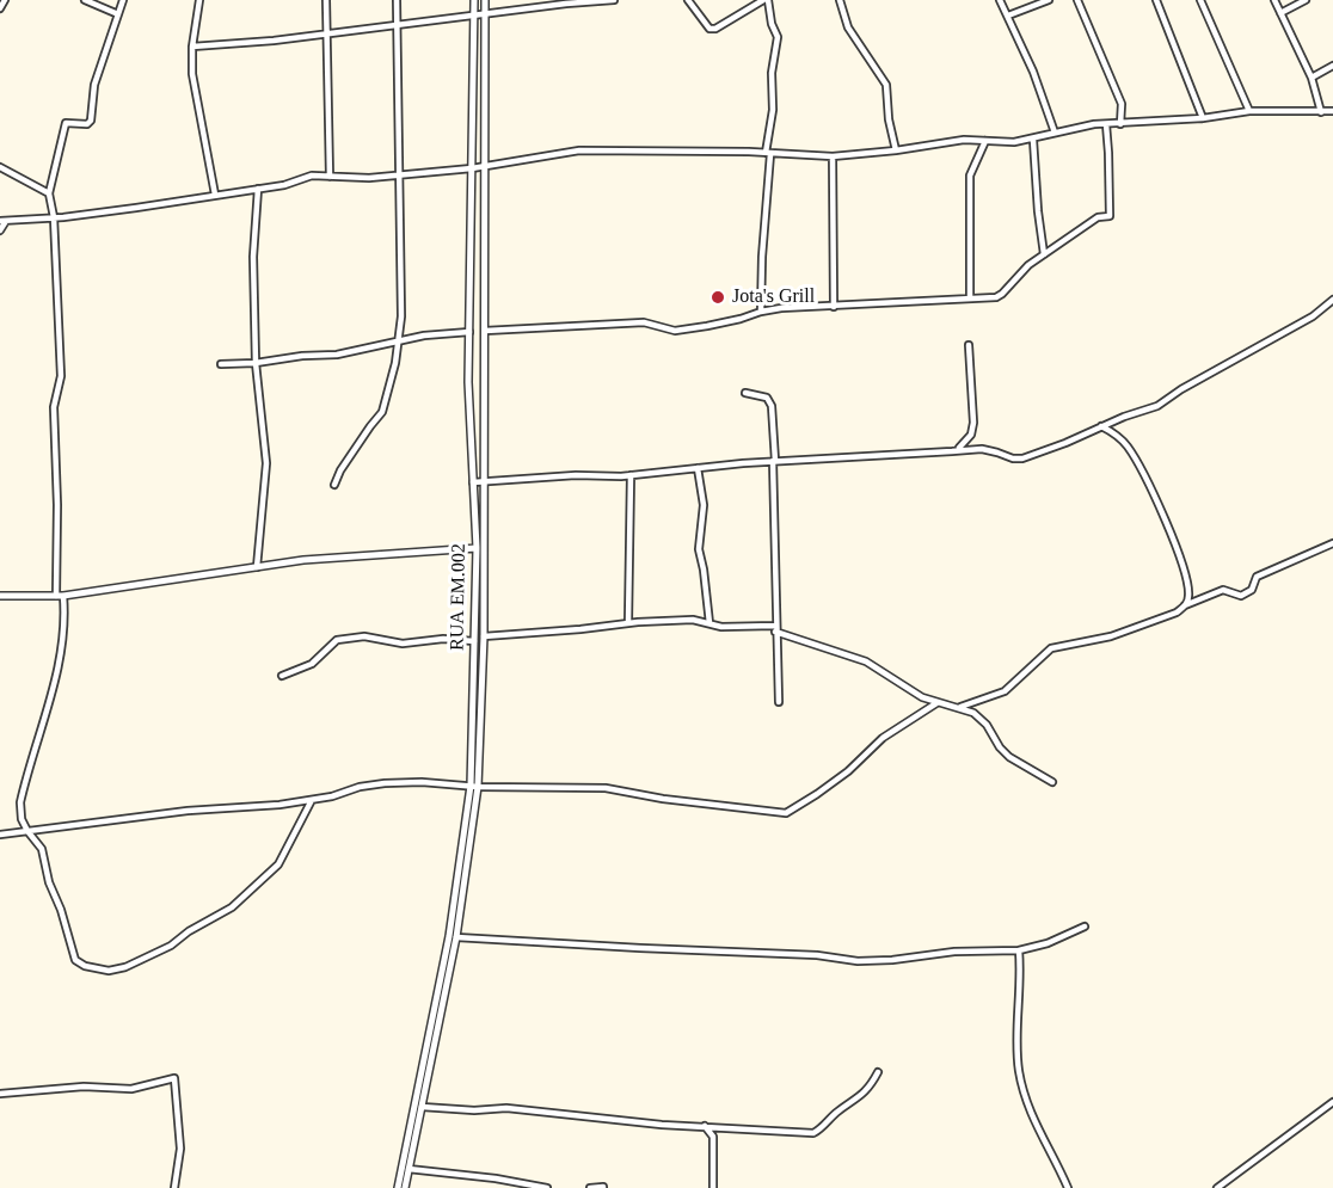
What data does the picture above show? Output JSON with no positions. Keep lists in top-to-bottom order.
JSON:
{
  "streets": {
    "street": ["RUA EM.002"]
  },
  "places": ["Jota's Grill"]
}
